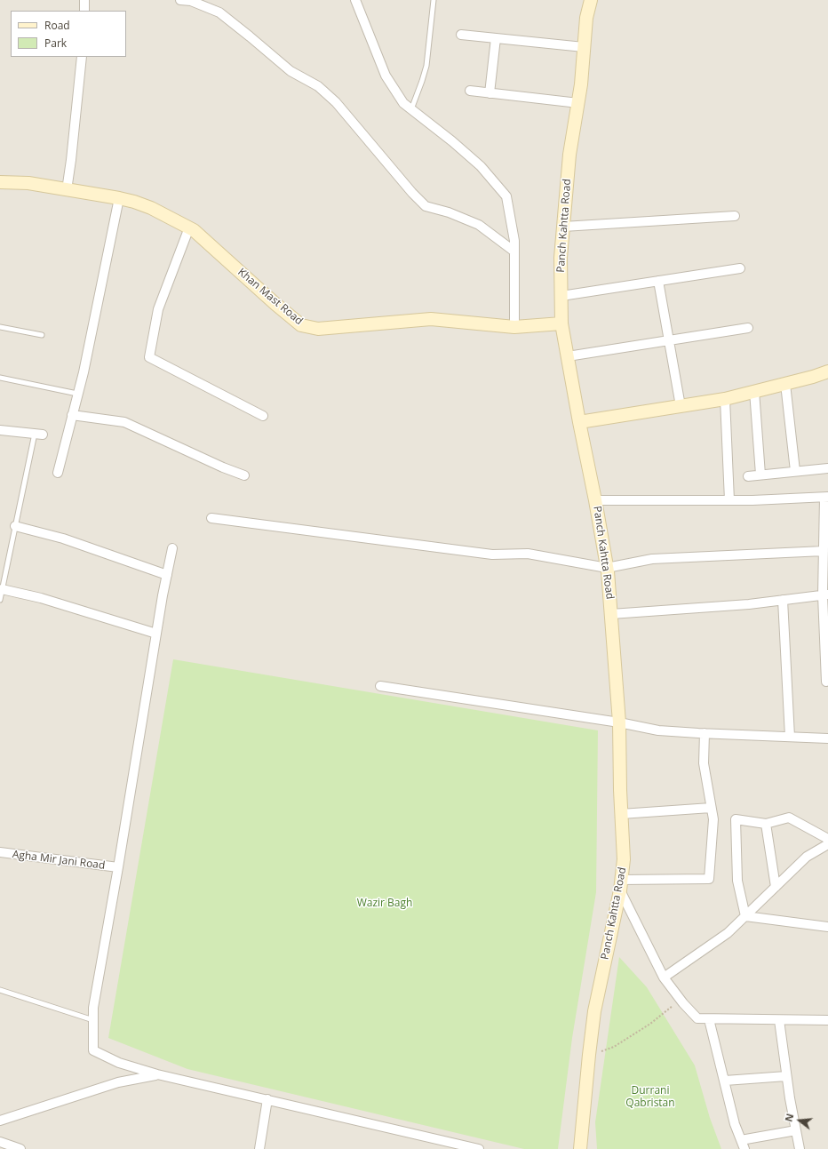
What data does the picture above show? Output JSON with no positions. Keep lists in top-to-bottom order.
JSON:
{
  "streets": {
    "street": ["Panch Kahtta Road", "Khan Mast Road", "Agha Mir Jani Road"]
  },
  "crossings": [
    ["Panch Kahtta Road", "Khan Mast Road"]
  ],
  "parks": ["Wazir Bagh", "Durrani Qabristan"],
  "legend": ["Road", "Park"],
  "north": "left"
}
